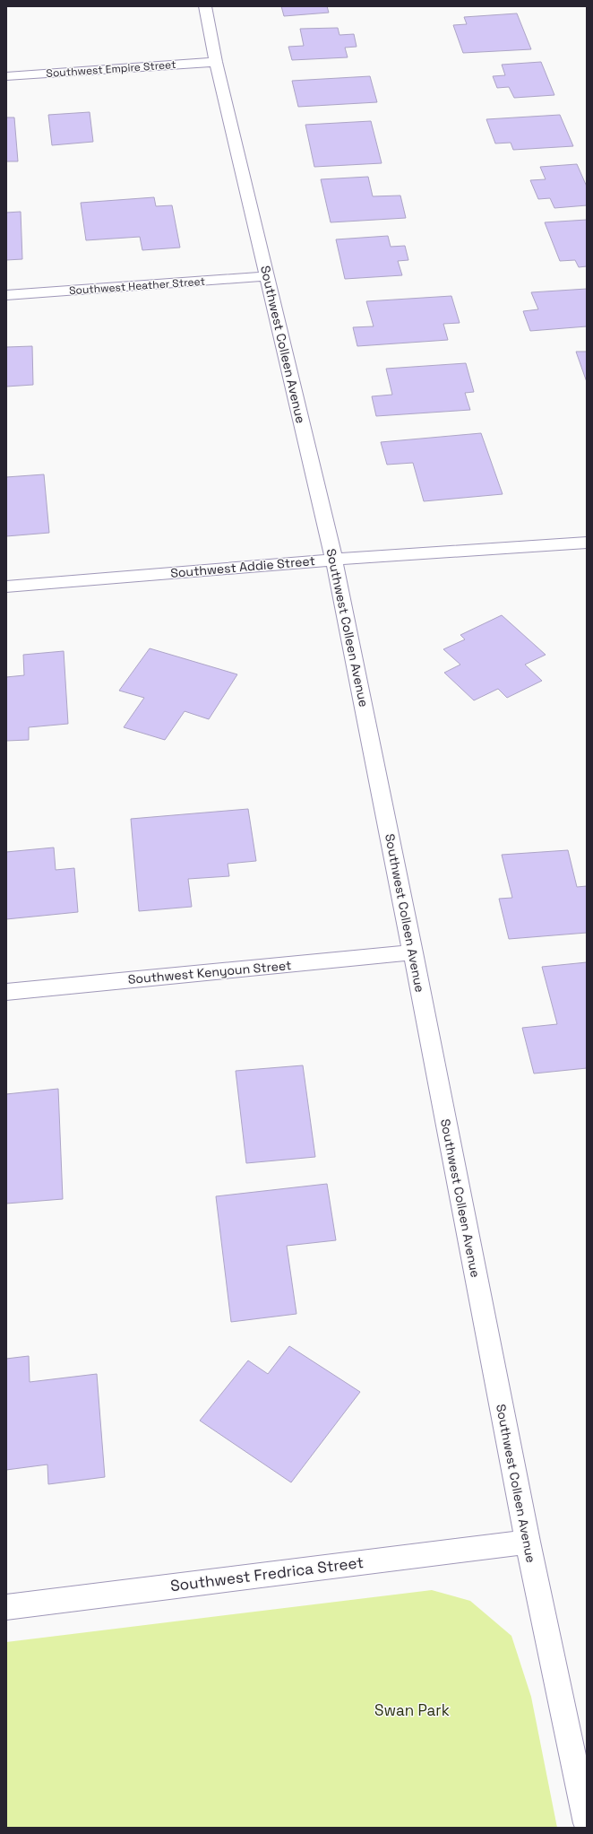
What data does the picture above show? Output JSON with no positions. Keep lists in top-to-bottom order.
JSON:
{
  "streets": {
    "street": [
      "Southwest Empire Street",
      "Southwest Heather Street",
      "Southwest Colleen Avenue",
      "Southwest Addie Street",
      "Southwest Kenyoun Street",
      "Southwest Fredrica Street"
    ]
  },
  "crossings": [
    ["Southwest Empire Street", "Southwest Colleen Avenue"],
    ["Southwest Heather Street", "Southwest Colleen Avenue"],
    ["Southwest Colleen Avenue", "Southwest Addie Street"],
    ["Southwest Colleen Avenue", "Southwest Kenyoun Street"],
    ["Southwest Colleen Avenue", "Southwest Fredrica Street"]
  ],
  "parks": ["Swan Park"]
}
